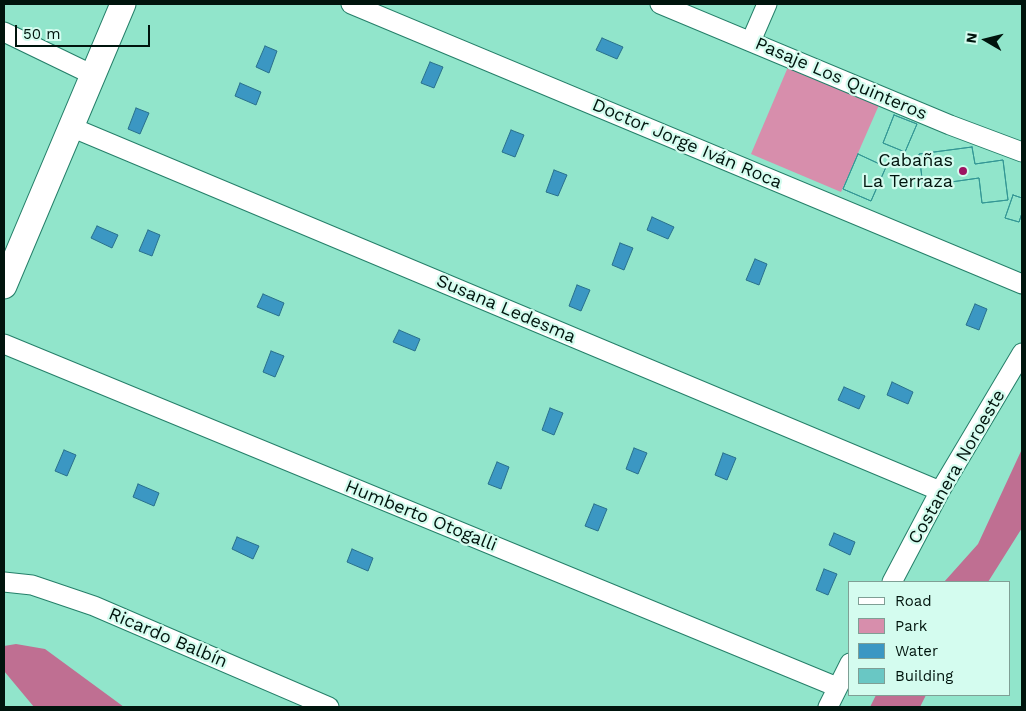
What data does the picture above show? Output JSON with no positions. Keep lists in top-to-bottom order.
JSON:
{
  "streets": {
    "street": [
      "Pasaje Los Quinteros",
      "Doctor Jorge Iván Roca",
      "Susana Ledesma",
      "Costanera Noroeste",
      "Humberto Otogalli",
      "Ricardo Balbín"
    ]
  },
  "crossings": [
    ["Susana Ledesma", "Costanera Noroeste"]
  ],
  "places": ["Cabañas La Terraza"],
  "legend": [
    "Road",
    "Park",
    "Water",
    "Building"
  ],
  "scale_bar": "50 m",
  "north": "left"
}
